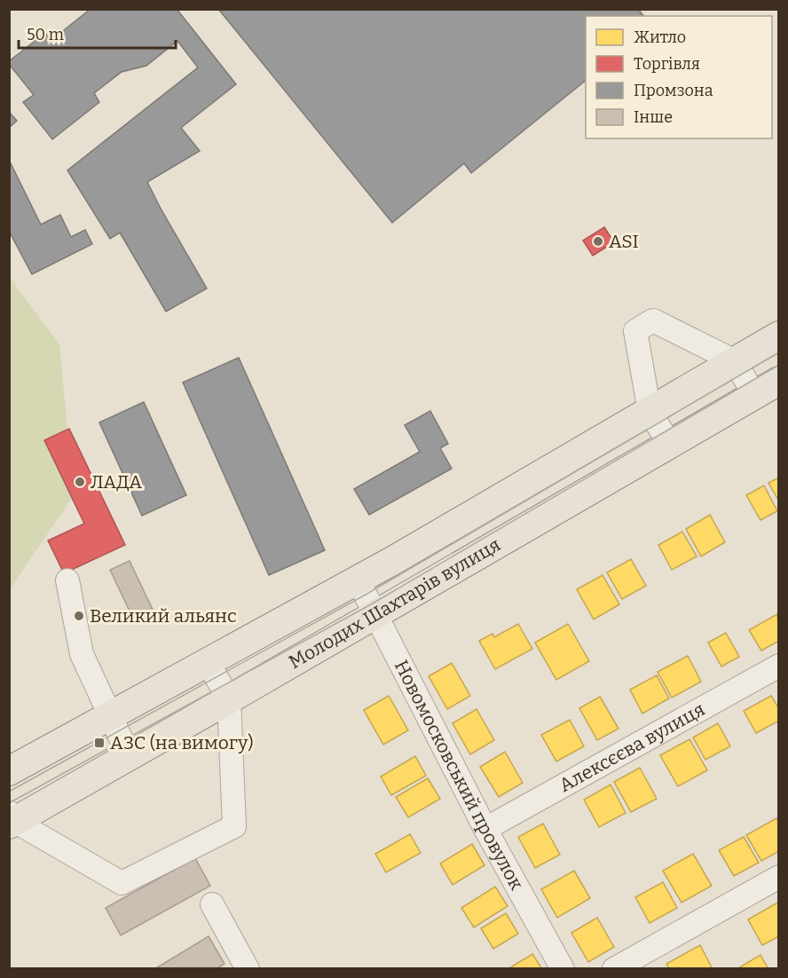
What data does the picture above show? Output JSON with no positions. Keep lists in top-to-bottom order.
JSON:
{
  "streets": {
    "main road": ["Молодих Шахтарів вулиця"],
    "street": ["Алексєєва вулиця", "Новомосковський провулок"]
  },
  "crossings": [
    ["Молодих Шахтарів вулиця", "Новомосковський провулок"],
    ["Алексєєва вулиця", "Новомосковський провулок"]
  ],
  "places": {
    "other": ["ASI", "ЛАДА", "Великий альянс"],
    "transit": ["АЗС (на вимогу)"]
  },
  "legend": [
    "Житло",
    "Торгівля",
    "Промзона",
    "Інше"
  ],
  "scale_bar": "50 m"
}
